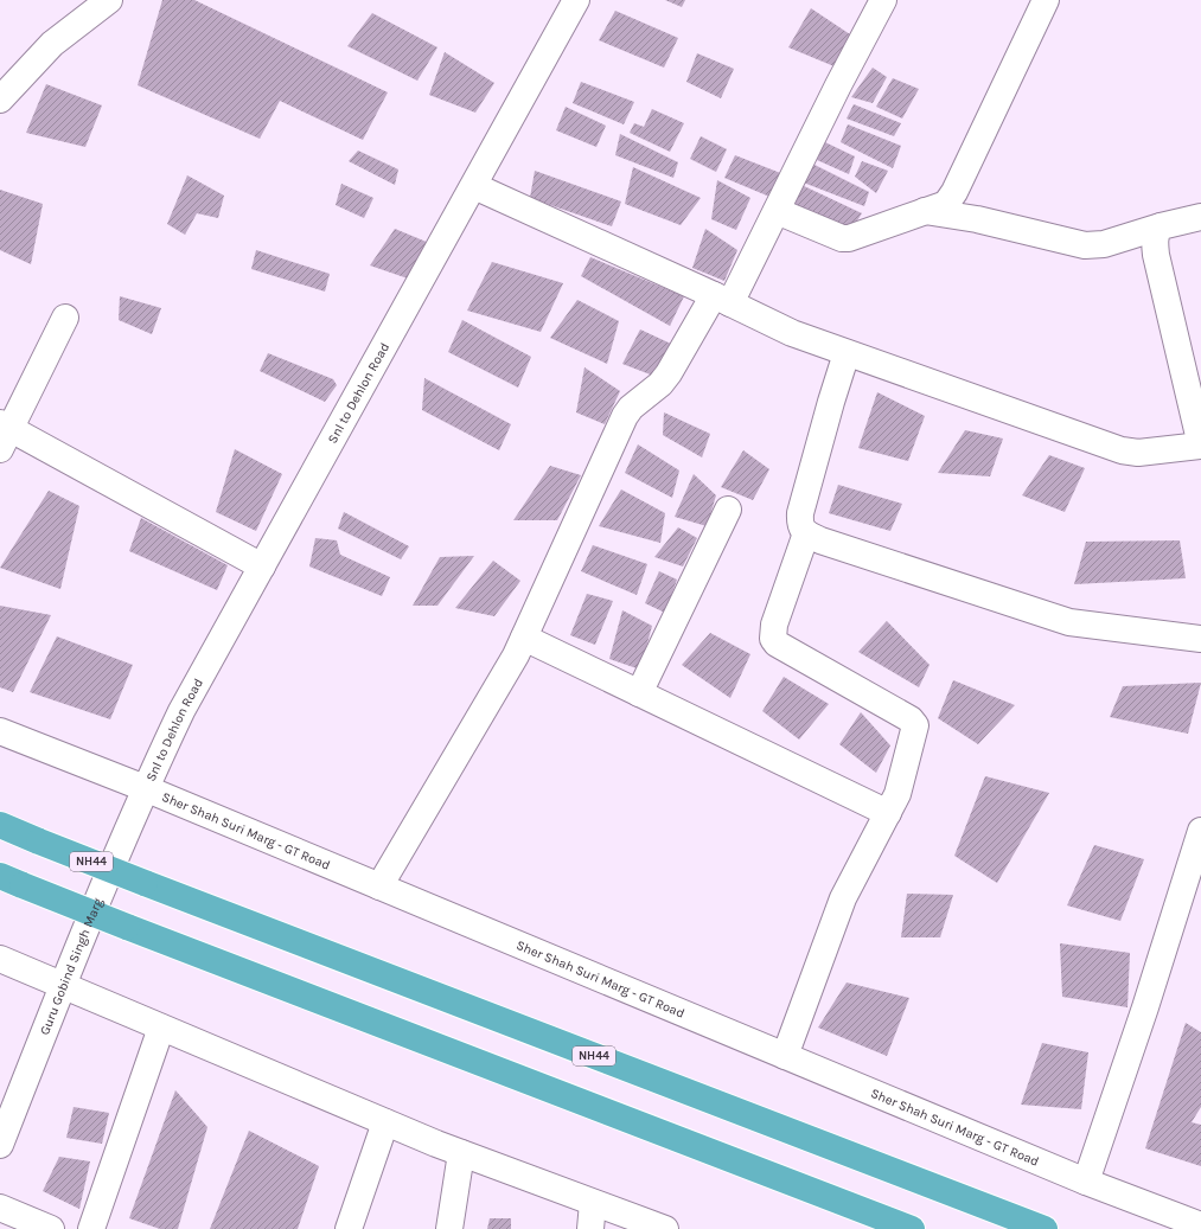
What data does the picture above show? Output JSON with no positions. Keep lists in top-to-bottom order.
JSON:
{
  "streets": {
    "highway": ["NH44"],
    "street": ["Snl to Dehlon Road", "Sher Shah Suri Marg - GT Road", "Guru Gobind Singh Marg"]
  },
  "crossings": [
    ["Snl to Dehlon Road", "Sher Shah Suri Marg - GT Road"],
    ["Snl to Dehlon Road", "Guru Gobind Singh Marg"],
    ["Sher Shah Suri Marg - GT Road", "Guru Gobind Singh Marg"]
  ]
}
